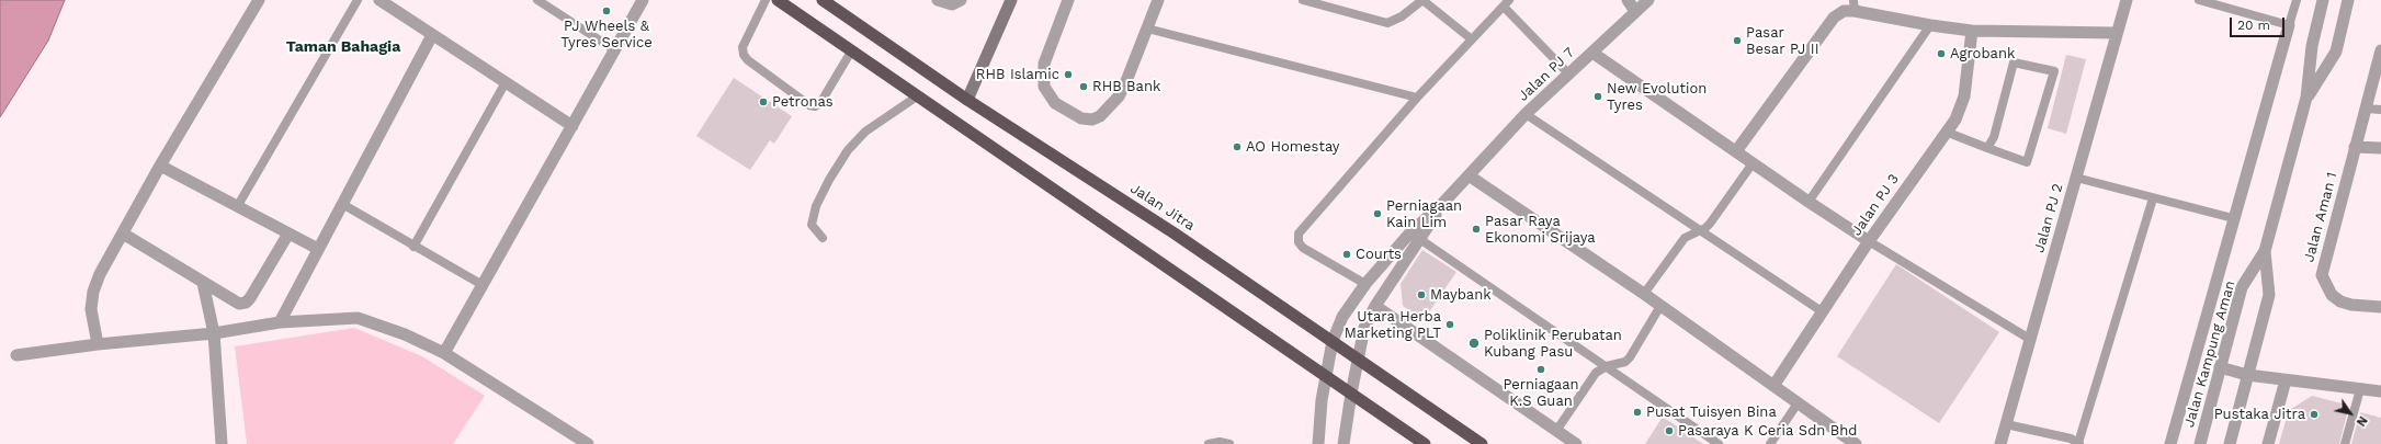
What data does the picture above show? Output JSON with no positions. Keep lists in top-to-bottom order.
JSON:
{
  "streets": {
    "highway": ["Jalan Jitra"],
    "street": [
      "Jalan PJ 7",
      "Jalan PJ 3",
      "Jalan Aman 1",
      "Jalan PJ 2",
      "Jalan Kampung Aman"
    ]
  },
  "districts": ["Taman Bahagia"],
  "places": [
    "PJ Wheels & Tyres Service",
    "Pasar Besar PJ II",
    "Agrobank",
    "RHB Islamic",
    "RHB Bank",
    "New Evolution Tyres",
    "Petronas",
    "AO Homestay",
    "Perniagaan Kain Lim",
    "Pasar Raya Ekonomi Srijaya",
    "Courts",
    "Maybank",
    "Utara Herba Marketing PLT",
    "Poliklinik Perubatan Kubang Pasu",
    "Perniagaan K.S Guan",
    "Pusat Tuisyen Bina",
    "Pustaka Jitra",
    "Pasaraya K Ceria Sdn Bhd"
  ],
  "scale_bar": "20 m",
  "north": "bottom right"
}
